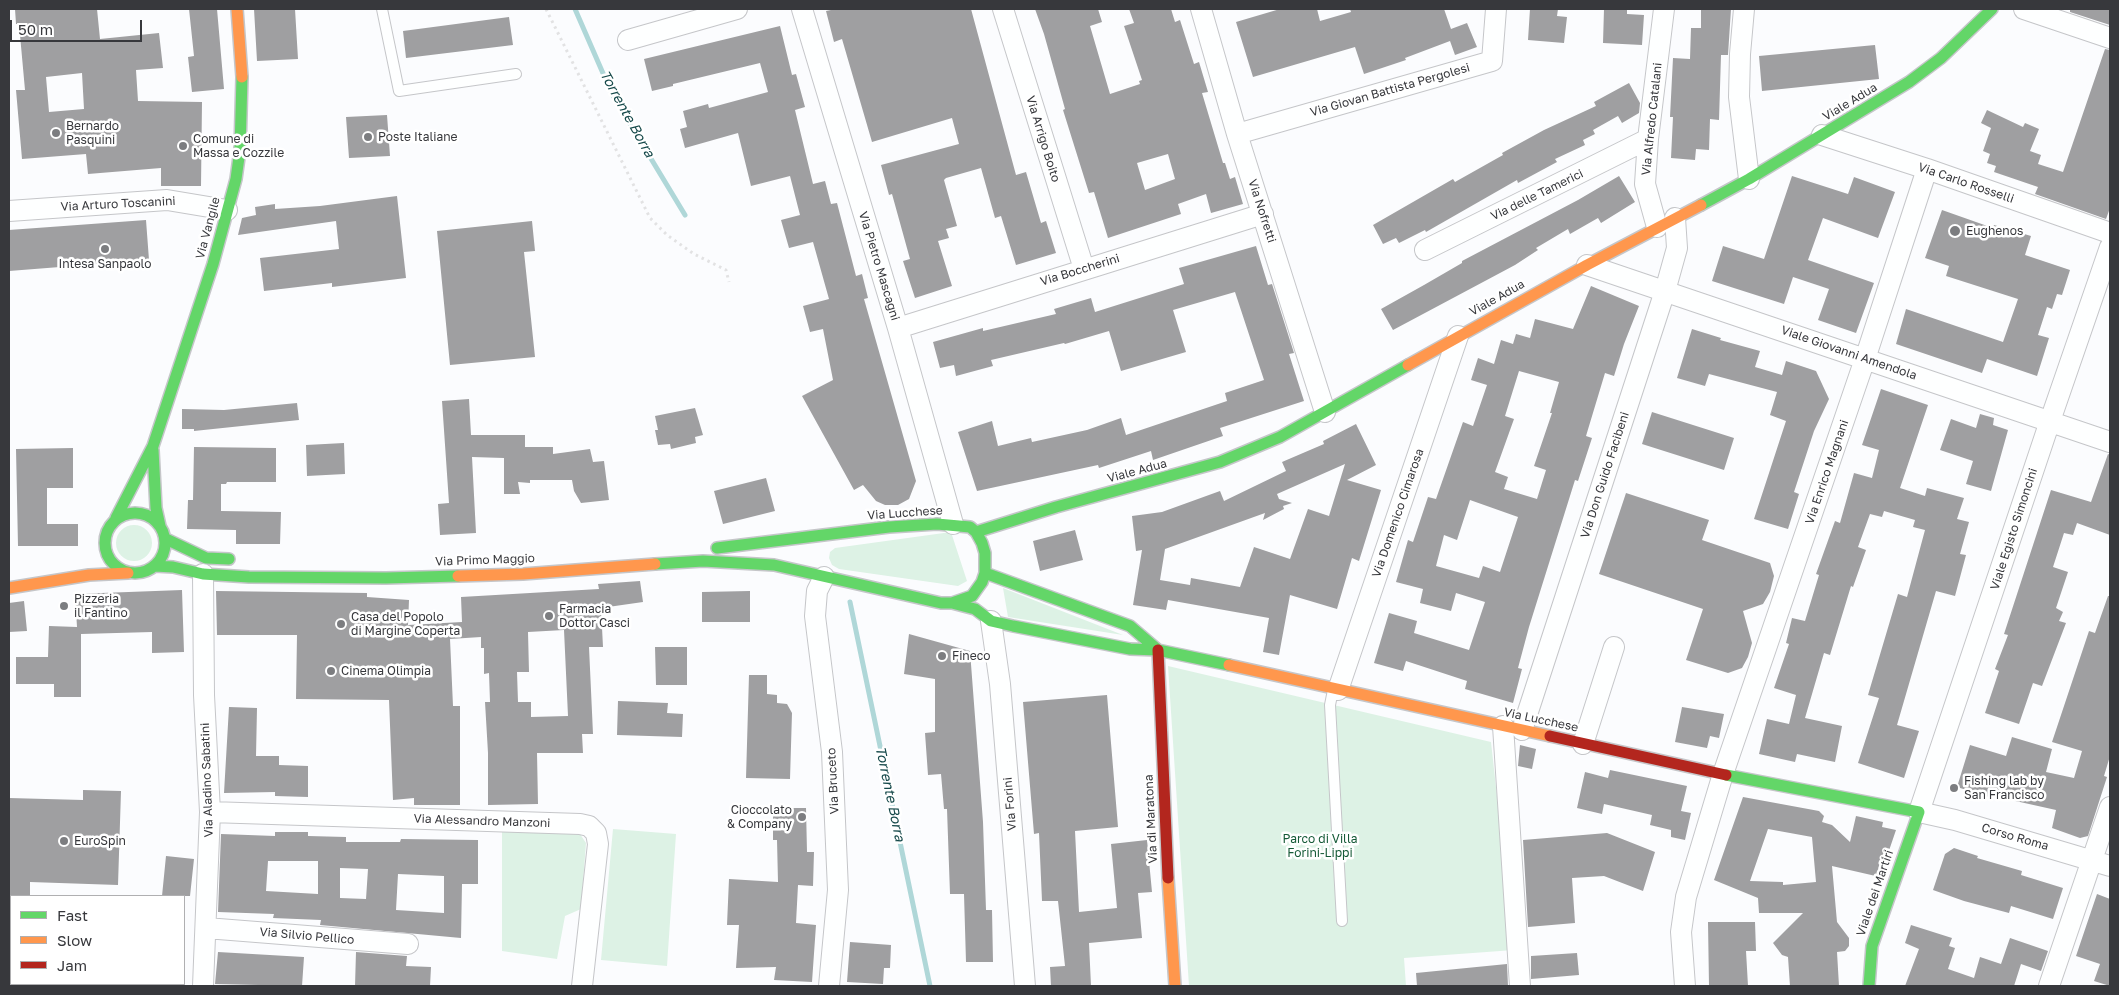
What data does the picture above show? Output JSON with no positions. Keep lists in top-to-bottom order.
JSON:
{
  "streets": {
    "main road": [
      "Viale Adua",
      "Via Vangile",
      "Via Lucchese",
      "Via Primo Maggio",
      "Via di Maratona",
      "Viale dei Martiri"
    ],
    "street": [
      "Via Giovan Battista Pergolesi",
      "Via Alfredo Catalani",
      "Via Arrigo Boito",
      "Via Carlo Rosselli",
      "Via delle Tamerici",
      "Via Arturo Toscanini",
      "Via Nofretti",
      "Via Pietro Mascagni",
      "Via Boccherini",
      "Viale Giovanni Amendola",
      "Via Enrico Magnani",
      "Via Don Guido Facibeni",
      "Via Domenico Cimarosa",
      "Viale Egisto Simoncini",
      "Via Aladino Sabatini",
      "Via Bruceto",
      "Via Forini",
      "Via Alessandro Manzoni",
      "Corso Roma",
      "Via Silvio Pellico"
    ]
  },
  "crossings": [
    ["Via Giovan Battista Pergolesi", "Via Nofretti"],
    ["Viale Adua", "Via Alfredo Catalani"],
    ["Viale Adua", "Via Carlo Rosselli"],
    ["Viale Adua", "Via Nofretti"],
    ["Viale Adua", "Viale Giovanni Amendola"],
    ["Viale Adua", "Via Don Guido Facibeni"],
    ["Viale Adua", "Via Lucchese"],
    ["Viale Adua", "Via Domenico Cimarosa"],
    ["Via Alfredo Catalani", "Via delle Tamerici"],
    ["Via Alfredo Catalani", "Via Don Guido Facibeni"],
    ["Via Arrigo Boito", "Via Boccherini"],
    ["Via Carlo Rosselli", "Via Enrico Magnani"],
    ["Via Arturo Toscanini", "Via Vangile"],
    ["Via Nofretti", "Via Boccherini"],
    ["Via Pietro Mascagni", "Via Boccherini"],
    ["Via Pietro Mascagni", "Via Lucchese"],
    ["Viale Giovanni Amendola", "Via Enrico Magnani"],
    ["Viale Giovanni Amendola", "Via Don Guido Facibeni"],
    ["Viale Giovanni Amendola", "Viale Egisto Simoncini"],
    ["Via Enrico Magnani", "Via Lucchese"],
    ["Via Don Guido Facibeni", "Via Lucchese"],
    ["Via Lucchese", "Via Domenico Cimarosa"],
    ["Via Lucchese", "Viale Egisto Simoncini"],
    ["Via Lucchese", "Via Forini"],
    ["Via Lucchese", "Via di Maratona"],
    ["Via Lucchese", "Corso Roma"],
    ["Via Lucchese", "Viale dei Martiri"],
    ["Viale Egisto Simoncini", "Corso Roma"],
    ["Viale Egisto Simoncini", "Viale dei Martiri"],
    ["Via Primo Maggio", "Via Aladino Sabatini"],
    ["Via Primo Maggio", "Via Bruceto"],
    ["Via Aladino Sabatini", "Via Alessandro Manzoni"],
    ["Via Aladino Sabatini", "Via Silvio Pellico"],
    ["Corso Roma", "Viale dei Martiri"]
  ],
  "water": ["Torrente Borra"],
  "parks": ["Parco di Villa Forini-Lippi"],
  "places": [
    "Bernardo Pasquini",
    "Poste Italiane",
    "Comune di Massa e Cozzile",
    "Eughenos",
    "Intesa Sanpaolo",
    "Pizzeria il Fantino",
    "Farmacia Dottor Casci",
    "Casa del Popolo di Margine Coperta",
    "Fineco",
    "Cinema Olimpia",
    "Fishing lab by San Francisco",
    "Cioccolato & Company",
    "EuroSpin"
  ],
  "legend": ["Fast", "Slow", "Jam"],
  "scale_bar": "50 m"
}
